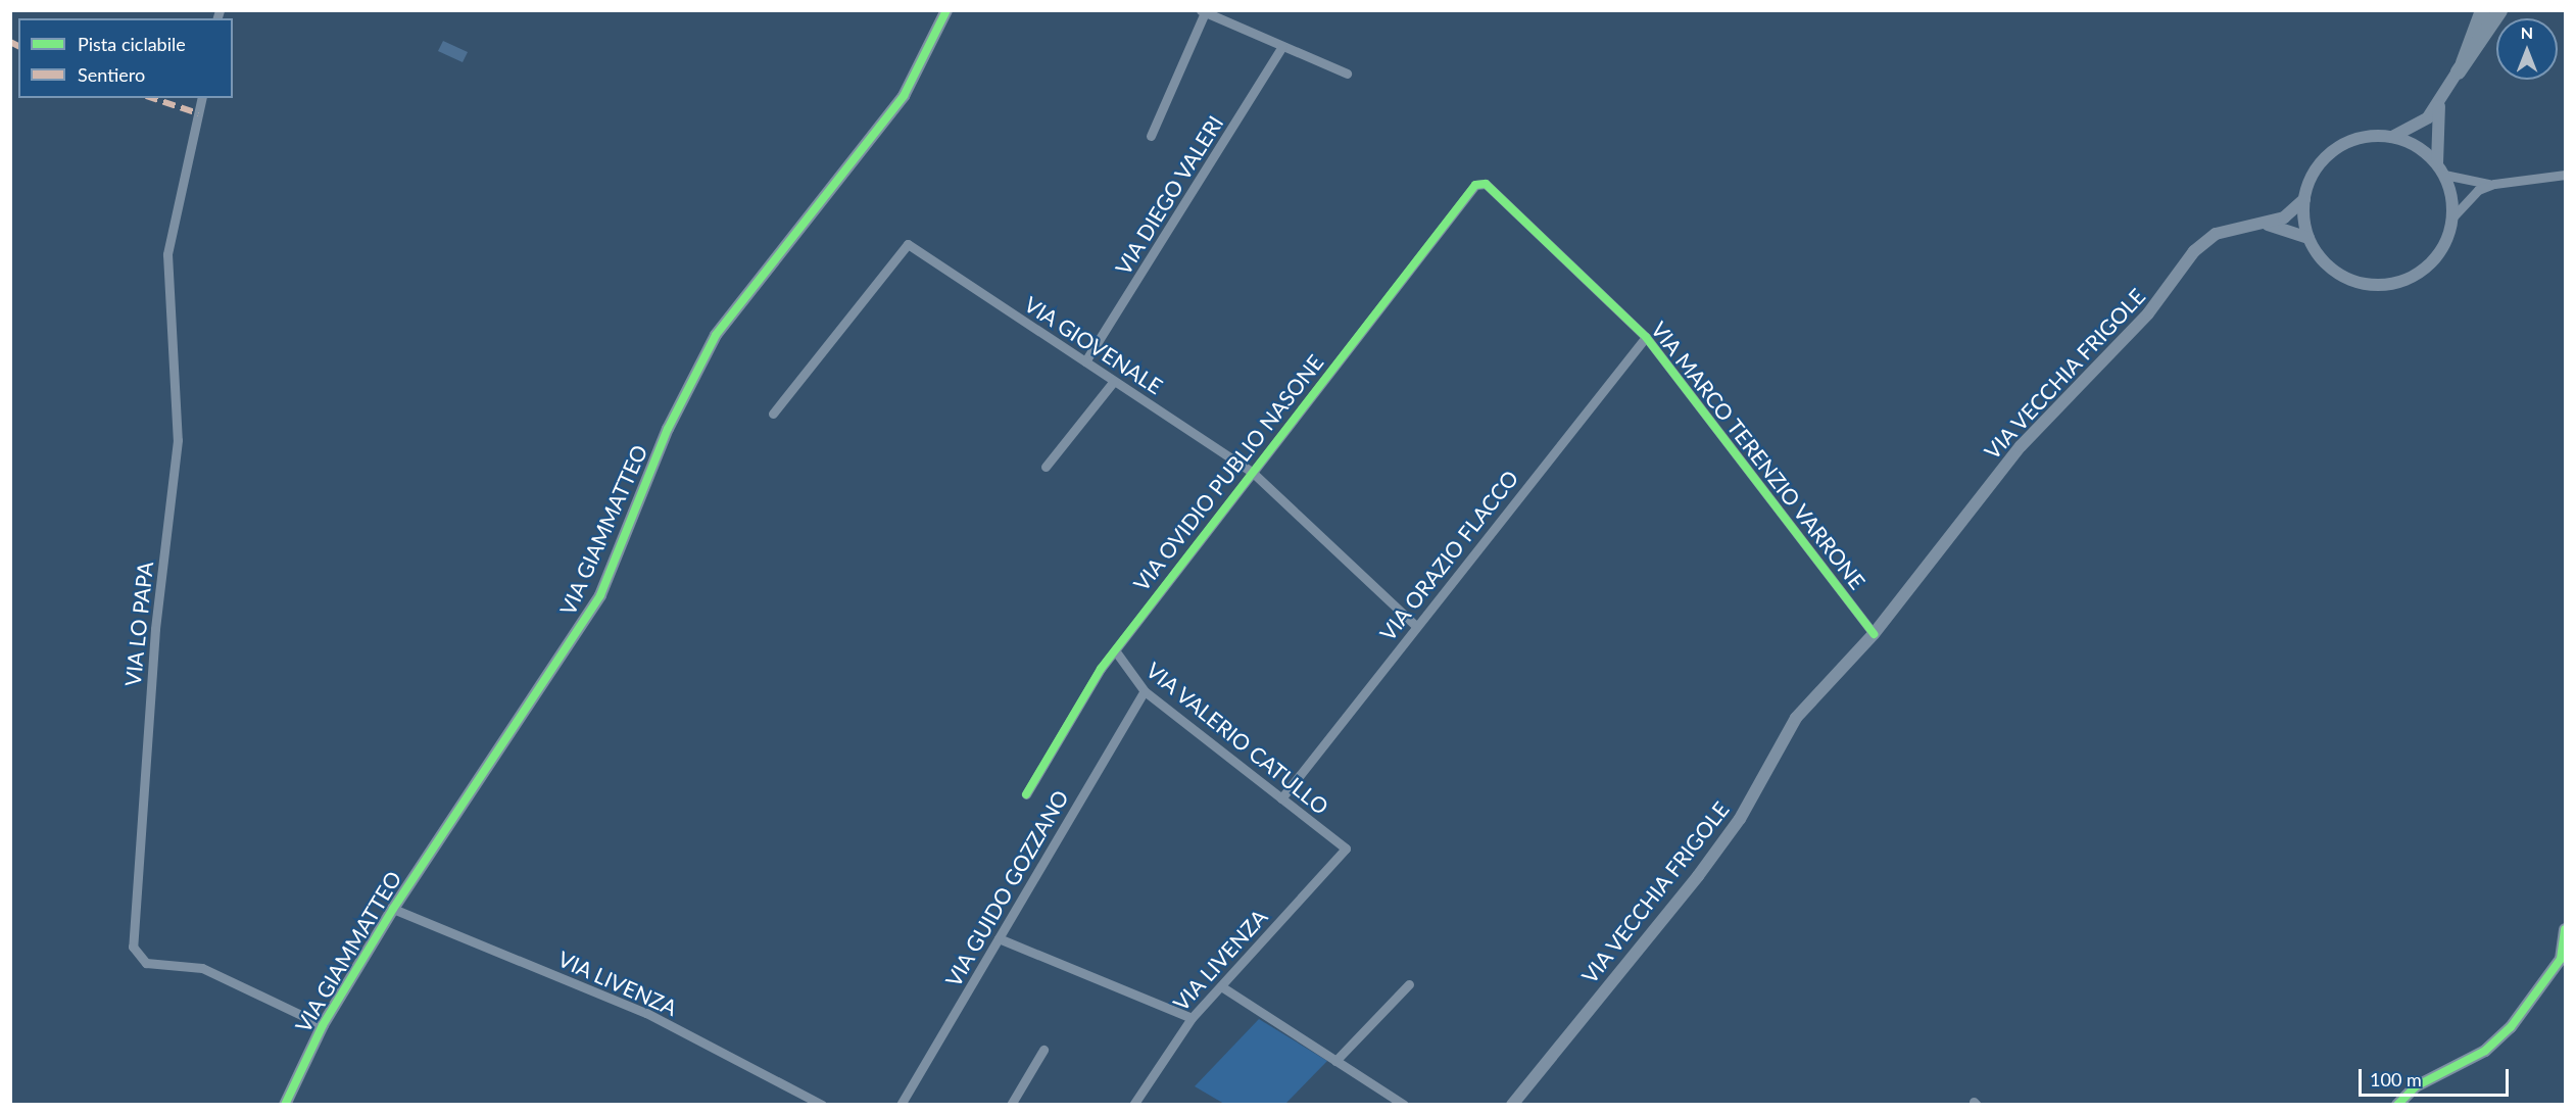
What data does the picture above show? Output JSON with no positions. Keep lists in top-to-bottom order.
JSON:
{
  "streets": {
    "street": [
      "VIA DIEGO VALERI",
      "VIA GIOVENALE",
      "VIA VECCHIA FRIGOLE",
      "VIA MARCO TERENZIO VARRONE",
      "VIA OVIDIO PUBLIO NASONE",
      "VIA GIAMMATTEO",
      "VIA ORAZIO FLACCO",
      "VIA LO PAPA",
      "VIA VALERIO CATULLO",
      "VIA GUIDO GOZZANO",
      "VIA LIVENZA"
    ]
  },
  "crossings": [
    ["VIA DIEGO VALERI", "VIA GIOVENALE"],
    ["VIA GIOVENALE", "VIA OVIDIO PUBLIO NASONE"],
    ["VIA GIOVENALE", "VIA ORAZIO FLACCO"],
    ["VIA VECCHIA FRIGOLE", "VIA MARCO TERENZIO VARRONE"],
    ["VIA MARCO TERENZIO VARRONE", "VIA OVIDIO PUBLIO NASONE"],
    ["VIA MARCO TERENZIO VARRONE", "VIA ORAZIO FLACCO"],
    ["VIA OVIDIO PUBLIO NASONE", "VIA VALERIO CATULLO"],
    ["VIA GIAMMATTEO", "VIA LO PAPA"],
    ["VIA GIAMMATTEO", "VIA LIVENZA"],
    ["VIA ORAZIO FLACCO", "VIA VALERIO CATULLO"],
    ["VIA VALERIO CATULLO", "VIA GUIDO GOZZANO"],
    ["VIA VALERIO CATULLO", "VIA LIVENZA"]
  ],
  "legend": ["Pista ciclabile", "Sentiero"],
  "scale_bar": "100 m",
  "north": "top"
}
